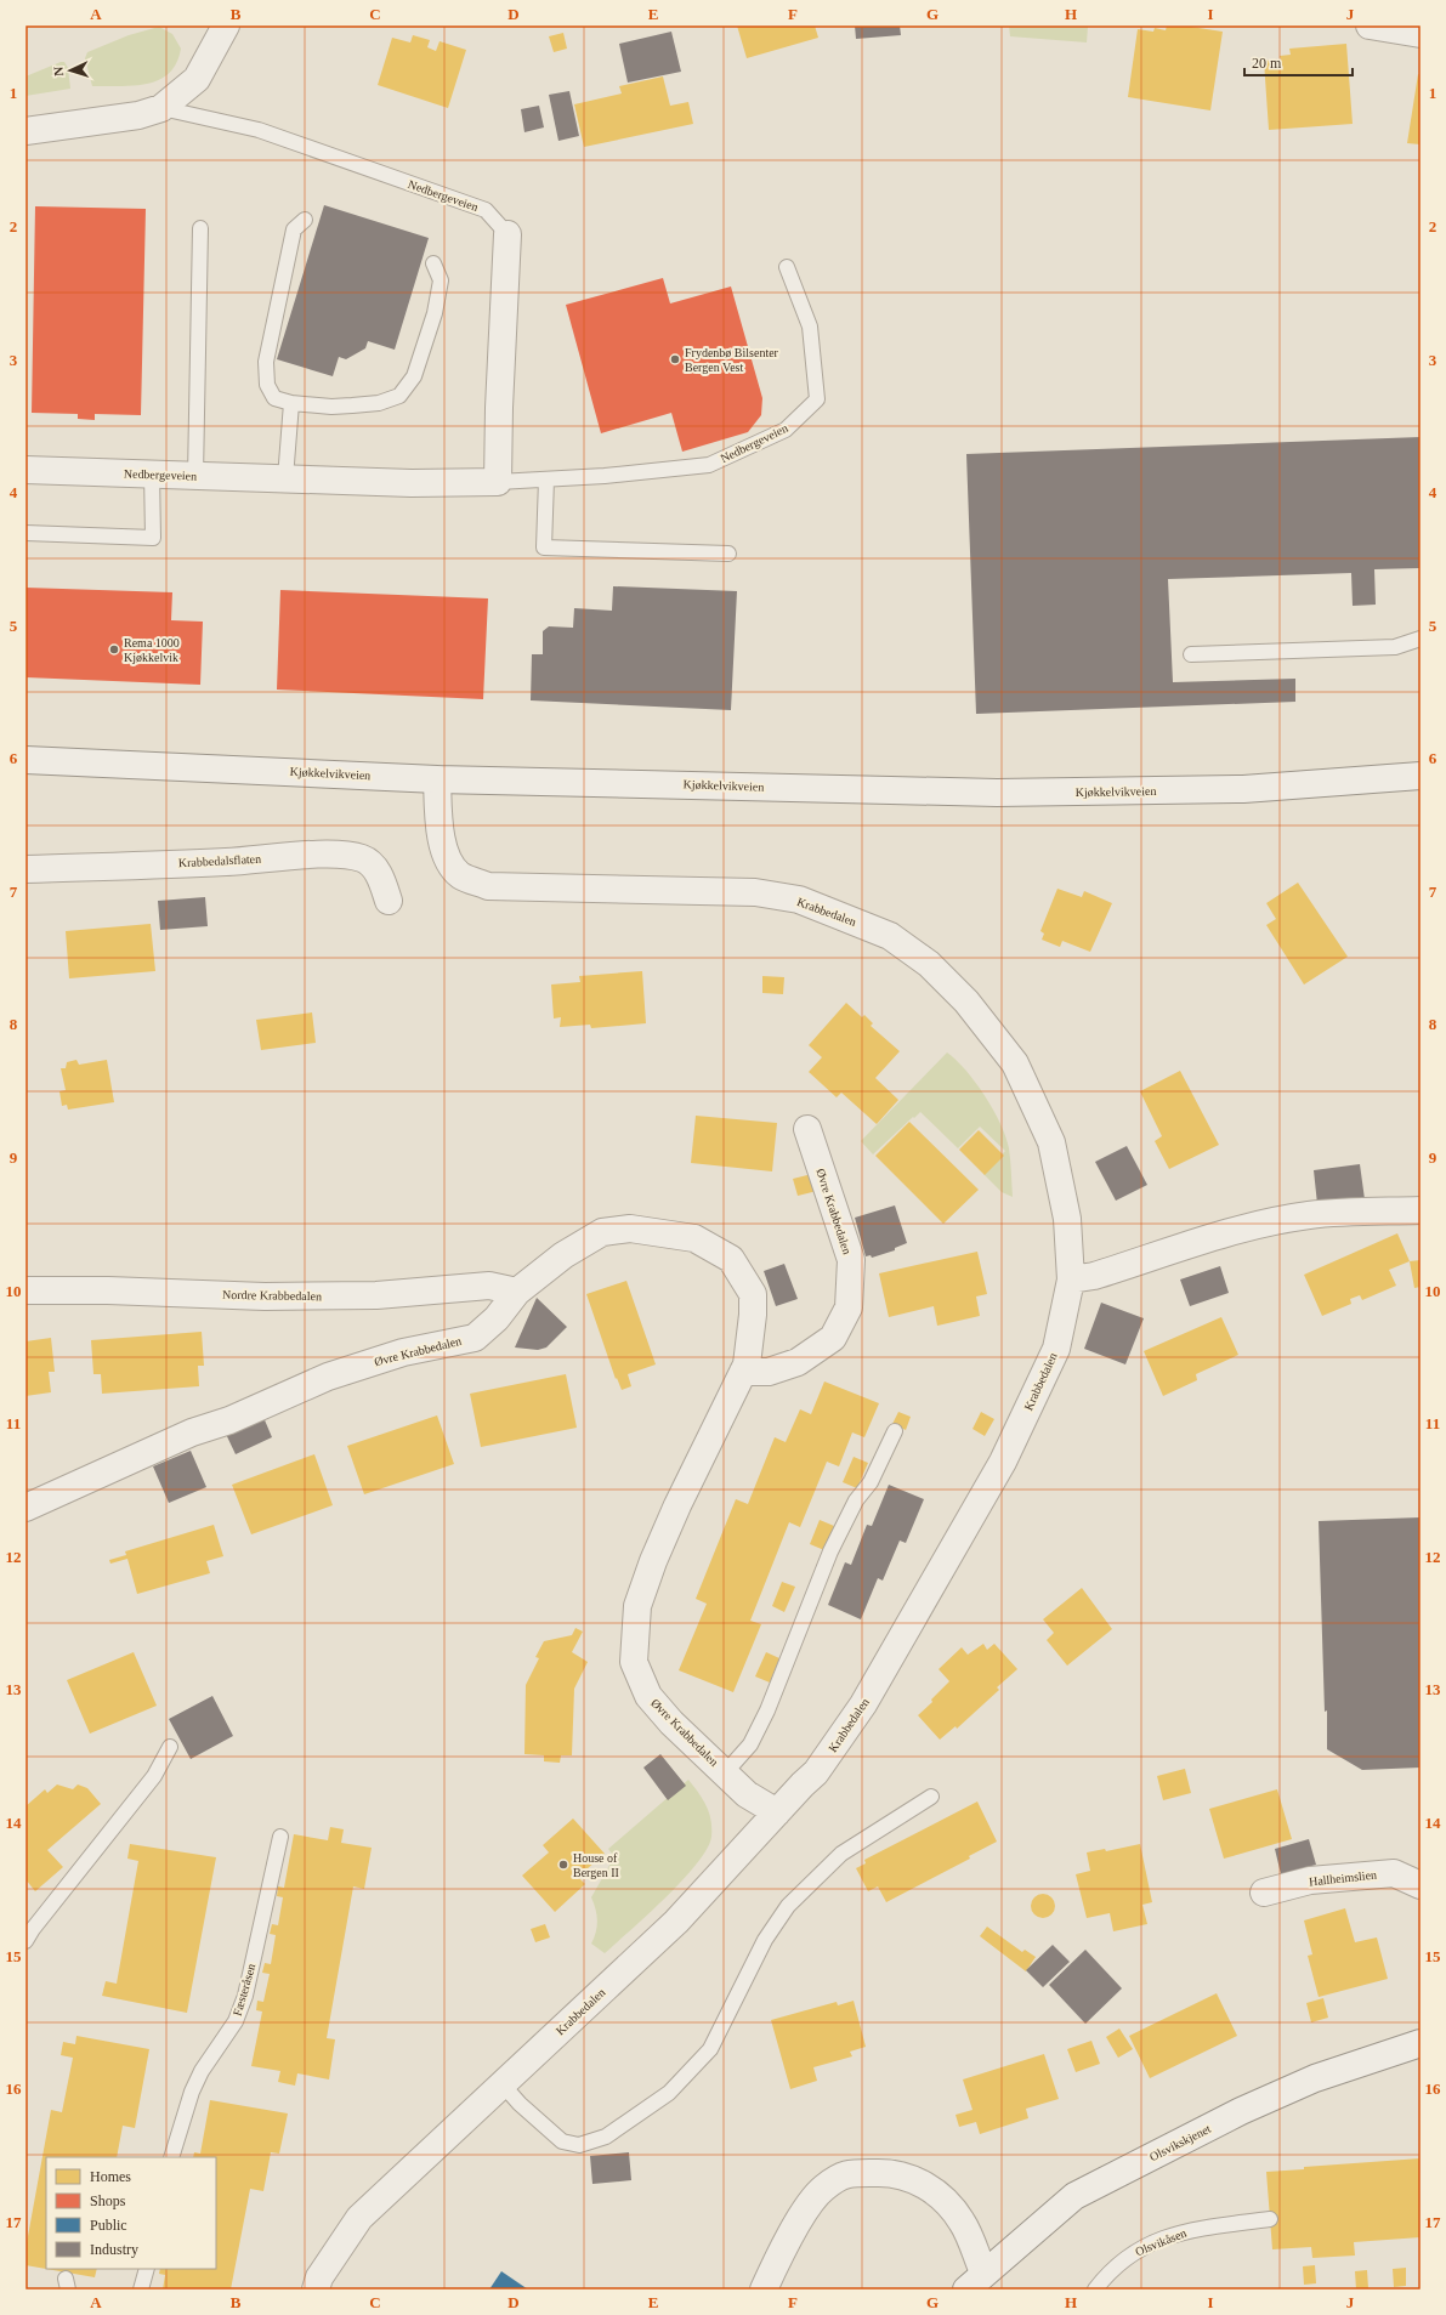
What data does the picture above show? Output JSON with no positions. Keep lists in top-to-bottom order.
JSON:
{
  "streets": {
    "street": [
      "Nedbergeveien",
      "Kjøkkelvikveien",
      "Krabbedalsflaten",
      "Krabbedalen",
      "Øvre Krabbedalen",
      "Nordre Krabbedalen",
      "Hallheimslien",
      "Olsvikskjenet"
    ],
    "lane": ["Fæsteråsen", "Olsvikåsen"]
  },
  "crossings": [
    ["Kjøkkelvikveien", "Krabbedalen"],
    ["Krabbedalen", "Øvre Krabbedalen"],
    ["Øvre Krabbedalen", "Nordre Krabbedalen"]
  ],
  "places": ["Frydenbø Bilsenter Bergen Vest", "Rema 1000 Kjøkkelvik", "House of Bergen II"],
  "legend": [
    "Homes",
    "Shops",
    "Public",
    "Industry"
  ],
  "scale_bar": "20 m",
  "north": "left",
  "grid": {
    "columns": [
      "A",
      "B",
      "C",
      "D",
      "E",
      "F",
      "G",
      "H",
      "I",
      "J"
    ],
    "rows": [
      "1",
      "2",
      "3",
      "4",
      "5",
      "6",
      "7",
      "8",
      "9",
      "10",
      "11",
      "12",
      "13",
      "14",
      "15",
      "16",
      "17"
    ]
  }
}
